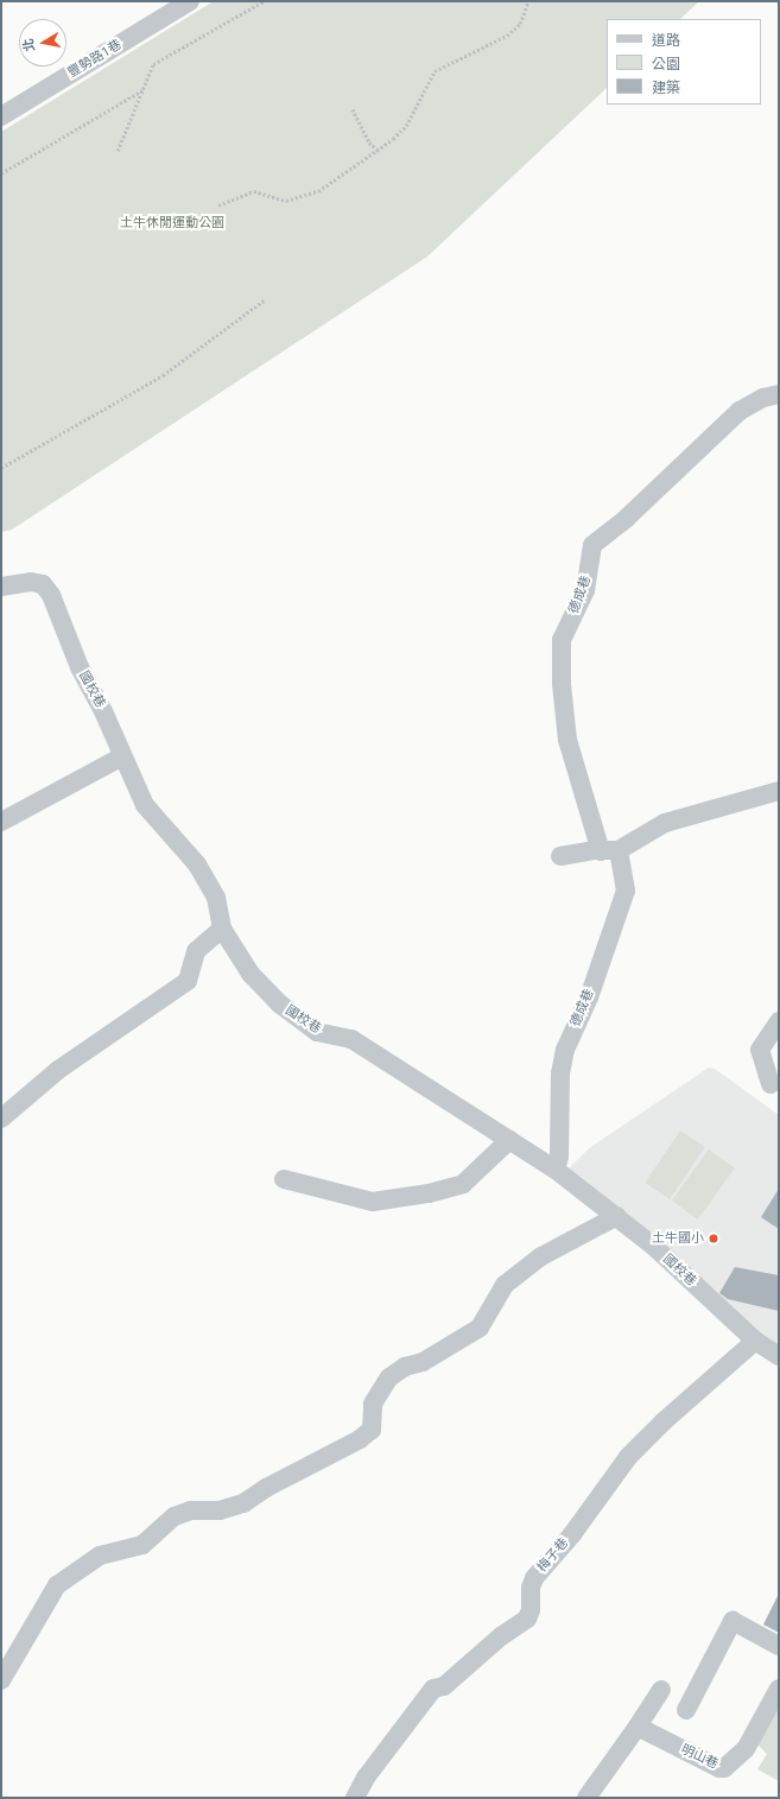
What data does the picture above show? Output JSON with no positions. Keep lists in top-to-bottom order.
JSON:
{
  "streets": {
    "street": [
      "豐勢路1巷",
      "德成巷",
      "國校巷",
      "梅子巷",
      "明山巷"
    ]
  },
  "crossings": [
    ["德成巷", "國校巷"],
    ["國校巷", "梅子巷"]
  ],
  "parks": ["土牛休閒運動公園"],
  "places": ["土牛國小"],
  "legend": ["道路", "公園", "建築"],
  "north": "left"
}
